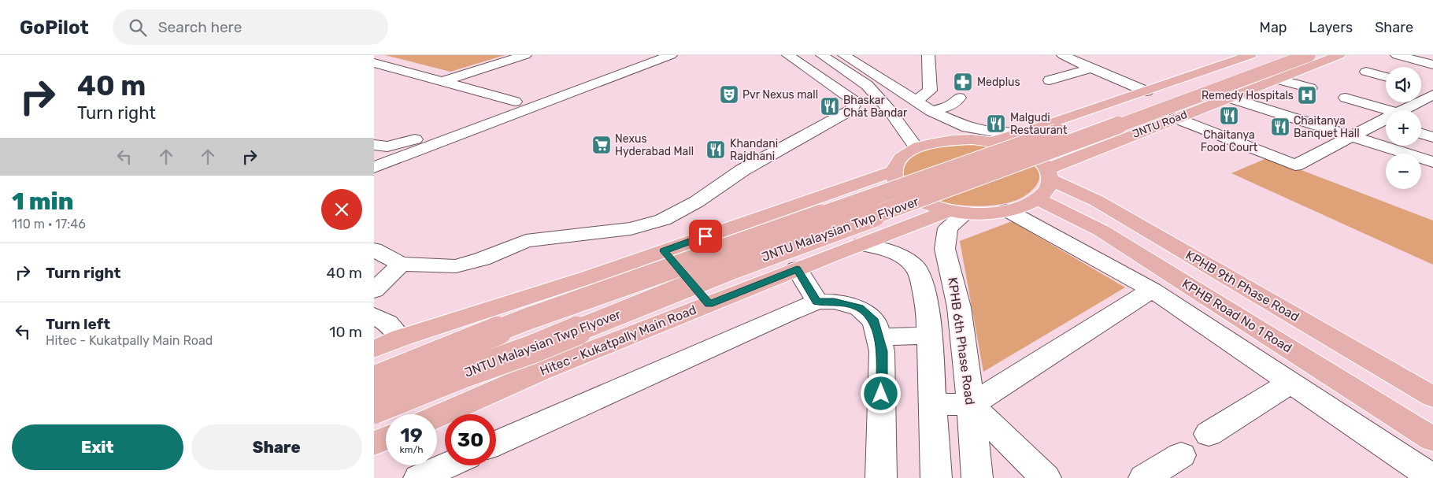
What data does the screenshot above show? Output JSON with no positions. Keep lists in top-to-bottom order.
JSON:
{
  "streets": {
    "main road": [
      "JNTU Road",
      "JNTU Malaysian Twp Flyover",
      "KPHB 9th Phase Road",
      "KPHB Road No 1 Road",
      "Hitec - Kukatpally Main Road"
    ],
    "street": ["KPHB 6th Phase Road"]
  },
  "crossings": [
    ["JNTU Road", "KPHB 9th Phase Road"],
    ["Hitec - Kukatpally Main Road", "KPHB 6th Phase Road"]
  ],
  "places": {
    "pharmacy": ["Medplus"],
    "theatre": ["Pvr Nexus mall"],
    "hospital": ["Remedy Hospitals"],
    "restaurant": [
      "Bhaskar Chat Bandar",
      "Chaitanya Food Court",
      "Malgudi Restaurant",
      "Chaitanya Banquet Hall",
      "Khandani Rajdhani"
    ],
    "supermarket": ["Nexus Hyderabad Mall"]
  },
  "page": {
    "header": "GoPilot",
    "search": "Search here",
    "nav": ["Map", "Layers", "Share"],
    "turn": ["40 m", "Turn right"],
    "map_buttons": ["+", "−"],
    "heading": ["1 min", "110 m · 17:46"],
    "list": [
      {
        "name": "Turn right",
        "value": "40 m"
      },
      {
        "name": "Turn left",
        "note": "Hitec - Kukatpally Main Road",
        "value": "10 m"
      }
    ],
    "speed": "19 km/h",
    "limit": "30",
    "buttons": ["Exit", "Share"]
  }
}
